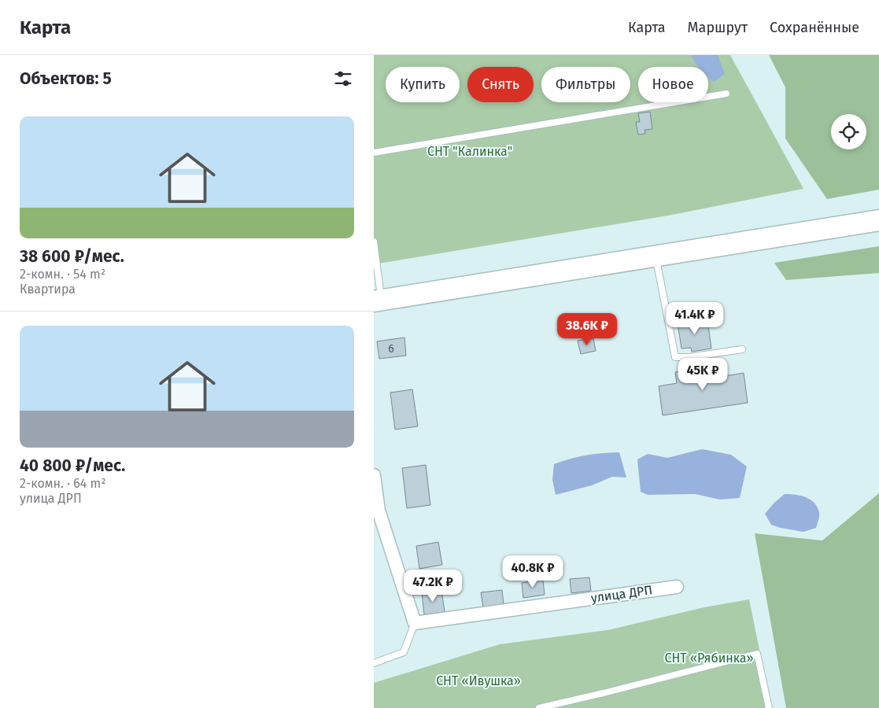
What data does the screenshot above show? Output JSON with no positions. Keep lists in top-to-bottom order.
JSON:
{
  "streets": {
    "street": ["улица ДРП"]
  },
  "parks": ["СНТ \"Калинка\"", "СНТ «Рябинка»", "СНТ «Ивушка»"],
  "house_numbers": ["6"],
  "page": {
    "header": "Карта",
    "nav": ["Карта", "Маршрут", "Сохранённые"],
    "heading": "Объектов: 5",
    "chip": [
      "Купить",
      "Снять",
      "Фильтры",
      "Новое"
    ],
    "list": [
      {
        "name": "38 600 ₽/мес.",
        "note": "2-комн. · 54 m² · Квартира"
      },
      {
        "name": "40 800 ₽/мес.",
        "note": "2-комн. · 64 m² · улица ДРП"
      }
    ],
    "price": [
      "41.4K ₽",
      "38.6K ₽",
      "45K ₽",
      "40.8K ₽",
      "47.2K ₽"
    ]
  }
}
